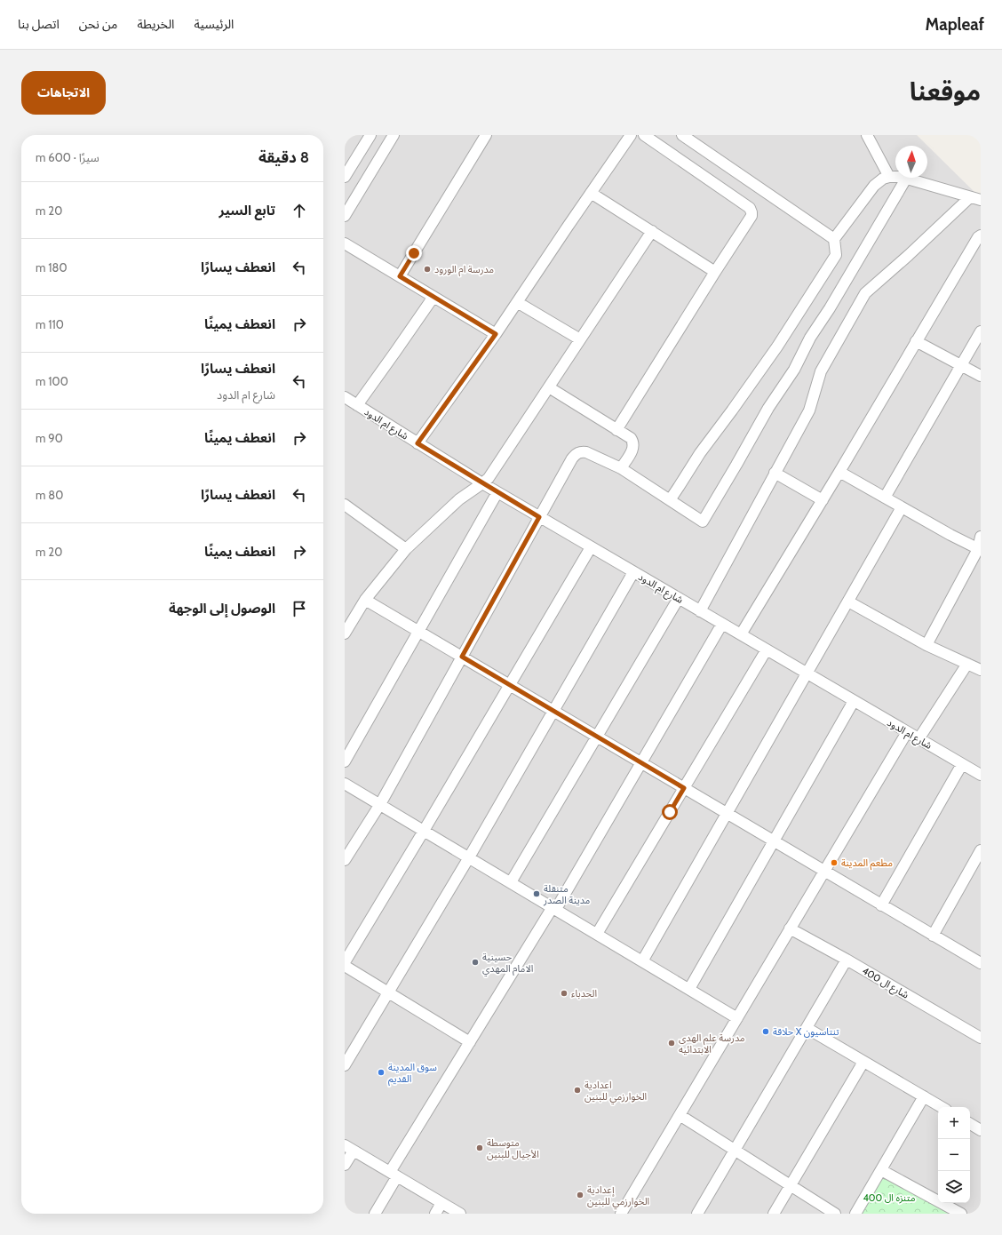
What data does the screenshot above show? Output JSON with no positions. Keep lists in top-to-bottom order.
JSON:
{
  "streets": {
    "street": ["شارع ام الدود", "شارع ال 400"]
  },
  "parks": ["متنزه ال 400"],
  "places": [
    "مدرسة ام الورود",
    "مطعم المدينة",
    "متنقلة مدينة الصدر",
    "حسينية الامام المهدي",
    "الحدباء",
    "حلاقة X تنتاسيون",
    "مدرسة علم الهدى الابتدائيه",
    "سوق المدينة القديم",
    "اعدادية الخوارزمي للبنين",
    "متوسطة الأجيال للبنين",
    "إعدادية الخوارزمي للبنين"
  ],
  "north": "top",
  "page": {
    "header": "Mapleaf",
    "nav": [
      "الرئيسية",
      "الخريطة",
      "من نحن",
      "اتصل بنا"
    ],
    "title": "موقعنا",
    "buttons": "الاتجاهات",
    "heading": ["8 دقيقة", "سيرًا · 600 m"],
    "list": [
      ["تابع السير", "20 m"],
      ["انعطف يسارًا", "180 m"],
      ["انعطف يمينًا", "110 m"],
      ["انعطف يسارًا", "شارع ام الدود", "100 m"],
      ["انعطف يمينًا", "90 m"],
      ["انعطف يسارًا", "80 m"],
      ["انعطف يمينًا", "20 m"],
      "الوصول إلى الوجهة"
    ],
    "map_buttons": ["+", "−"]
  }
}
